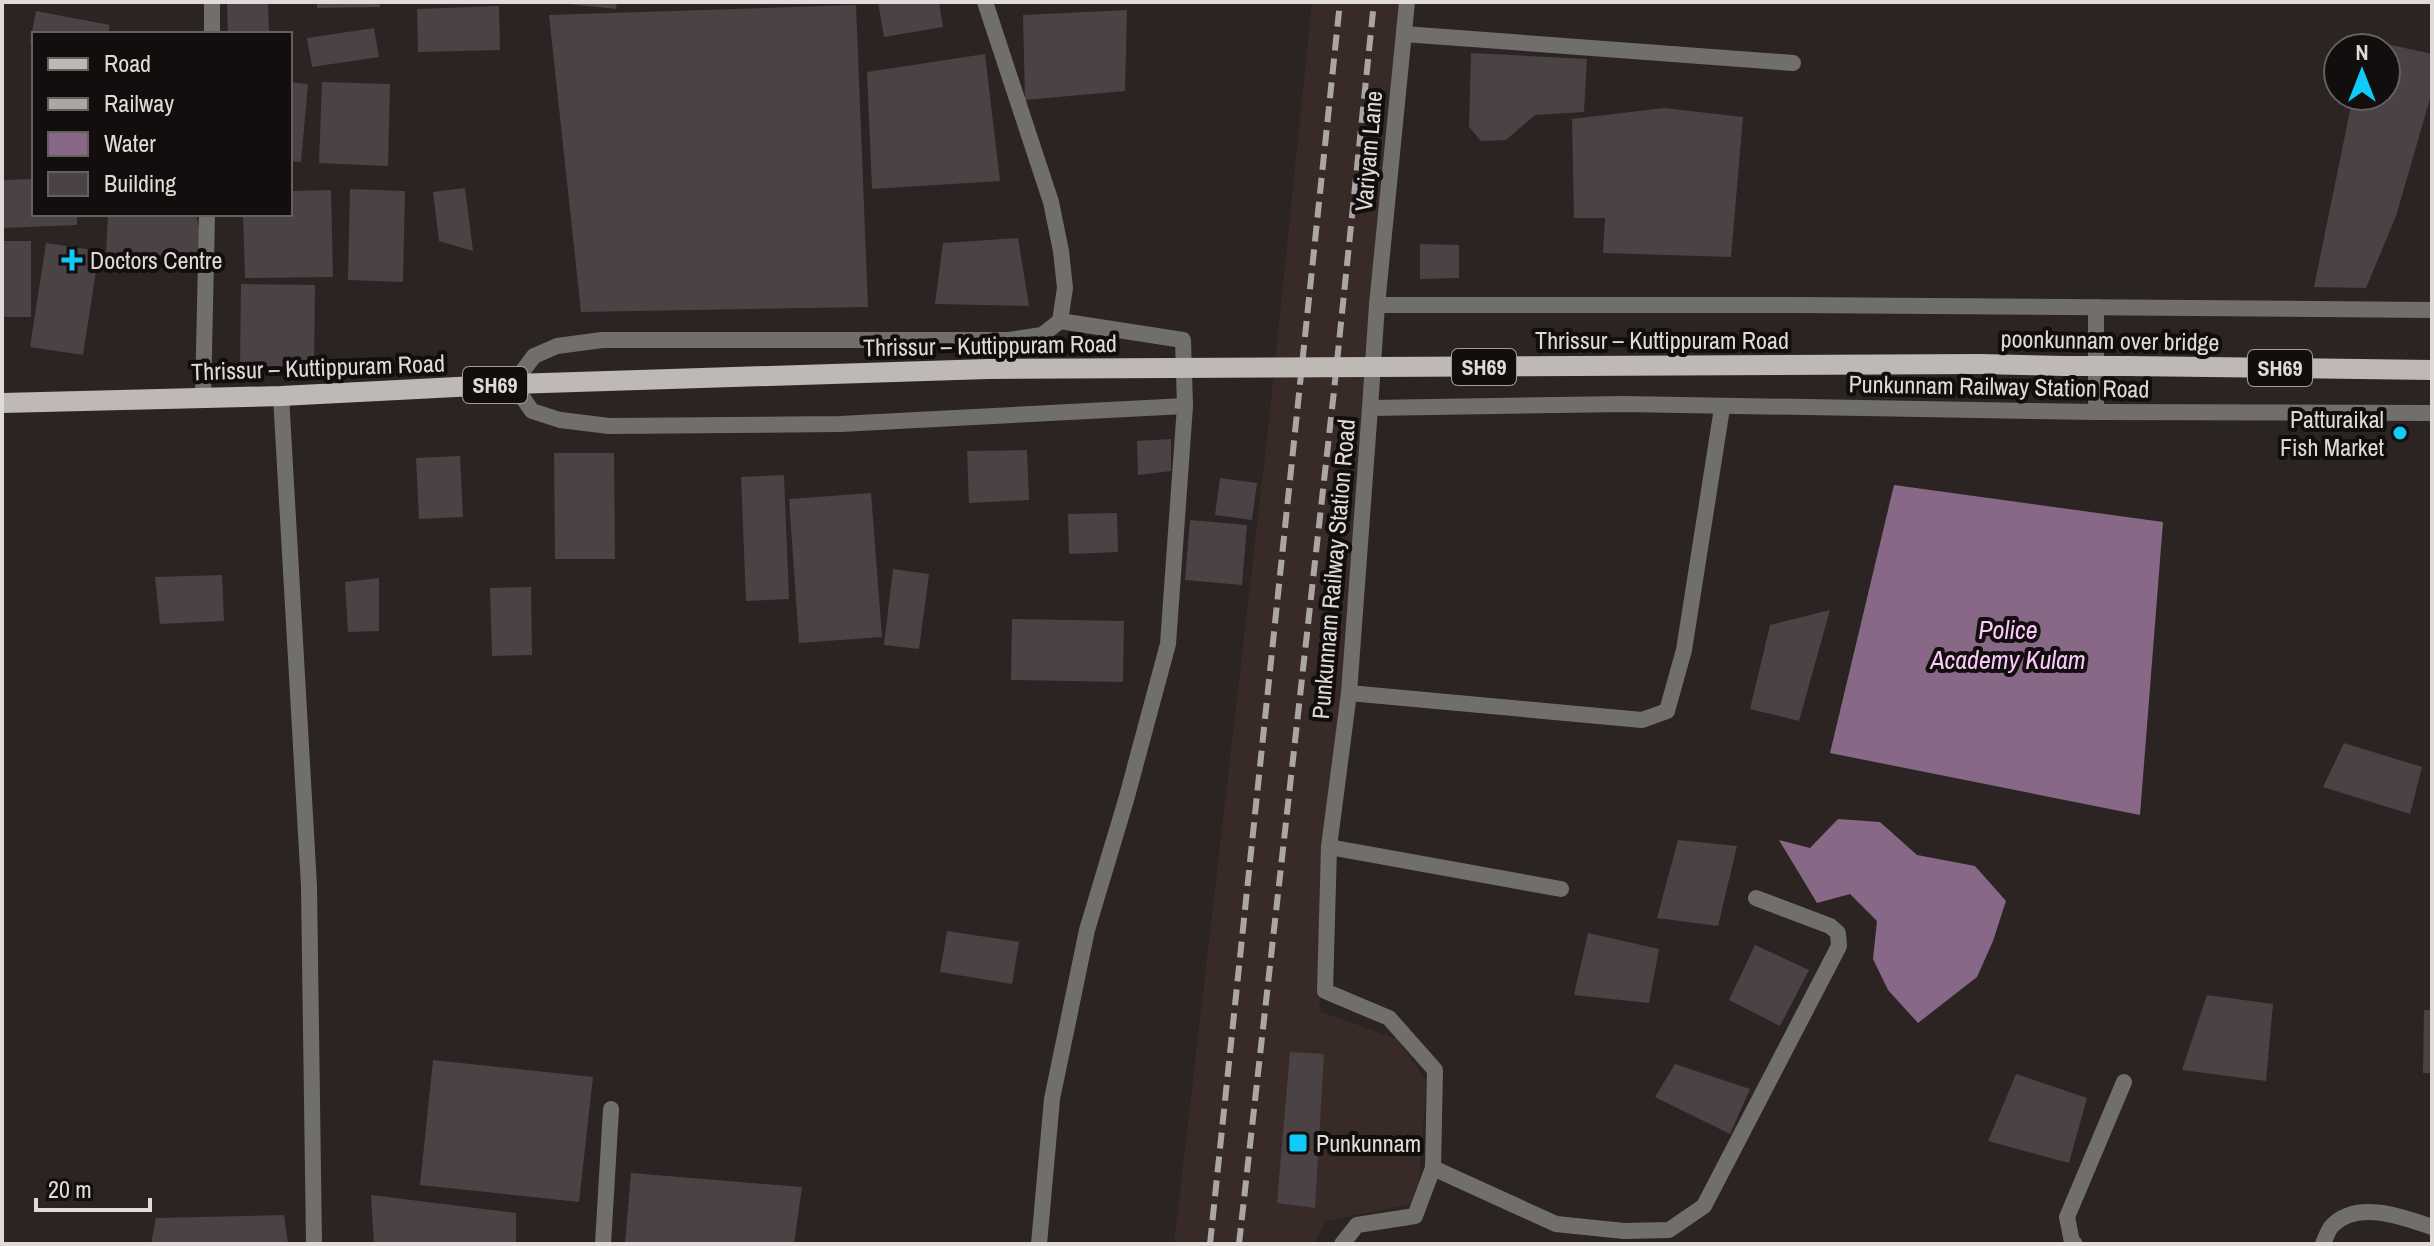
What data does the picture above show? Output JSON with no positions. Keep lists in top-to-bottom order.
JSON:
{
  "streets": {
    "main road": ["Thrissur – Kuttippuram Road", "poonkunnam over bridge", "SH69"],
    "street": ["Variyam Lane", "Punkunnam Railway Station Road"]
  },
  "crossings": [
    ["Variyam Lane", "Punkunnam Railway Station Road"],
    ["Thrissur – Kuttippuram Road", "poonkunnam over bridge"]
  ],
  "water": ["Police Academy Kulam"],
  "places": {
    "health": ["Doctors Centre"],
    "other": ["Patturaikal Fish Market"],
    "transit": ["Punkunnam"]
  },
  "legend": [
    "Road",
    "Railway",
    "Water",
    "Building"
  ],
  "scale_bar": "20 m",
  "north": "top"
}
